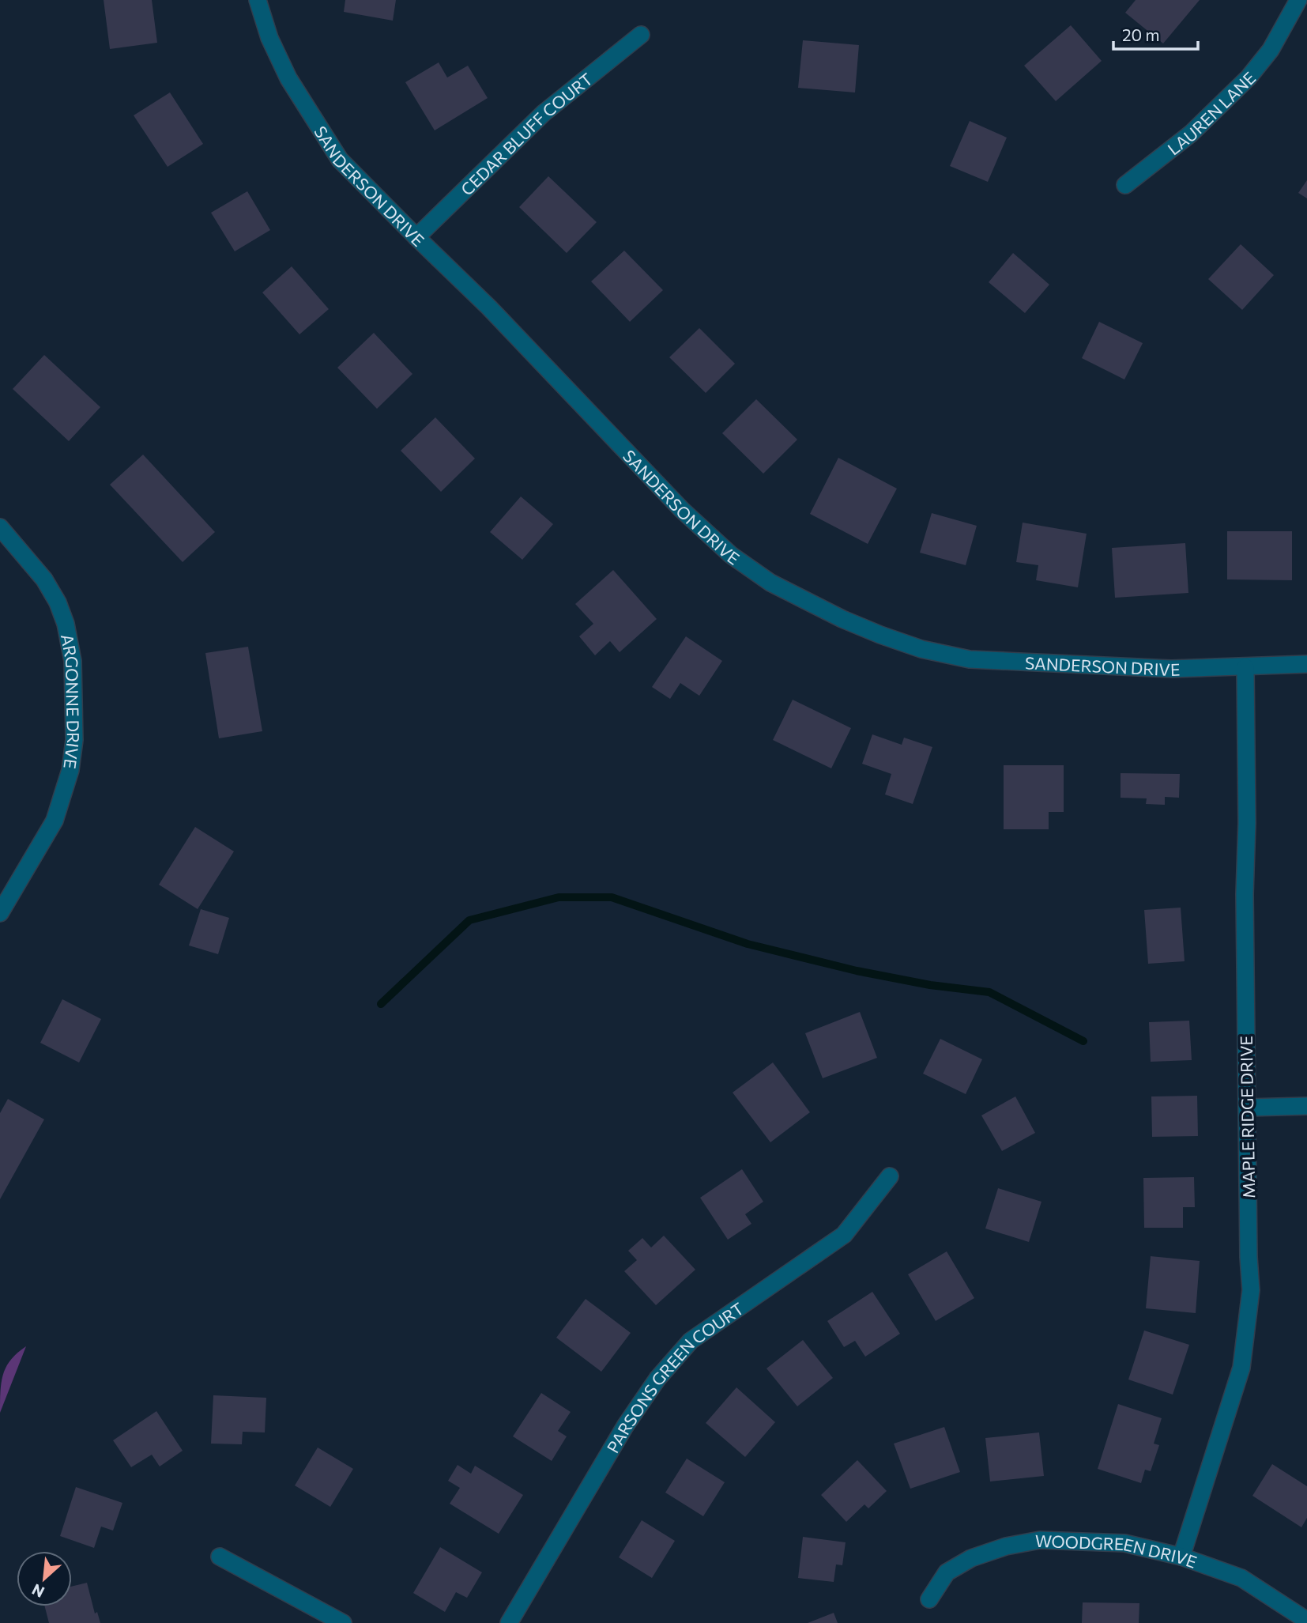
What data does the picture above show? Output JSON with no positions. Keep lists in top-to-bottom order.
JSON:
{
  "streets": {
    "street": [
      "LAUREN LANE",
      "CEDAR BLUFF COURT",
      "SANDERSON DRIVE",
      "ARGONNE DRIVE",
      "MAPLE RIDGE DRIVE",
      "PARSONS GREEN COURT",
      "WOODGREEN DRIVE"
    ]
  },
  "crossings": [
    ["CEDAR BLUFF COURT", "SANDERSON DRIVE"],
    ["SANDERSON DRIVE", "MAPLE RIDGE DRIVE"],
    ["MAPLE RIDGE DRIVE", "WOODGREEN DRIVE"]
  ],
  "scale_bar": "20 m",
  "north": "bottom left"
}
